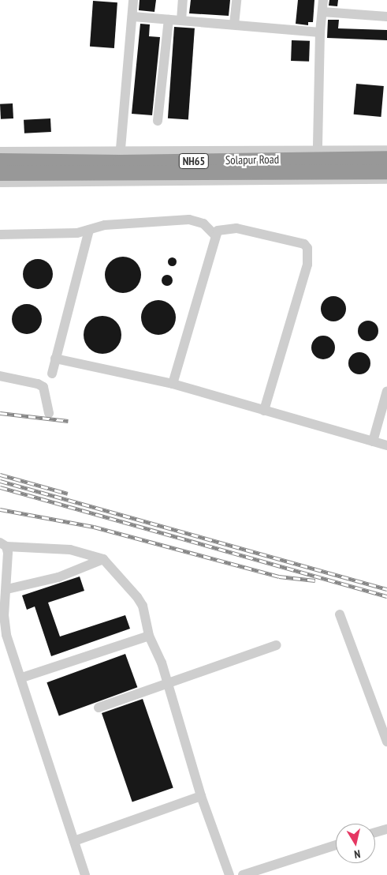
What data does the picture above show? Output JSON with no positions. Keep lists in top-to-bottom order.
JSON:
{
  "streets": {
    "highway": ["Solapur Road", "NH65"]
  },
  "north": "bottom"
}
